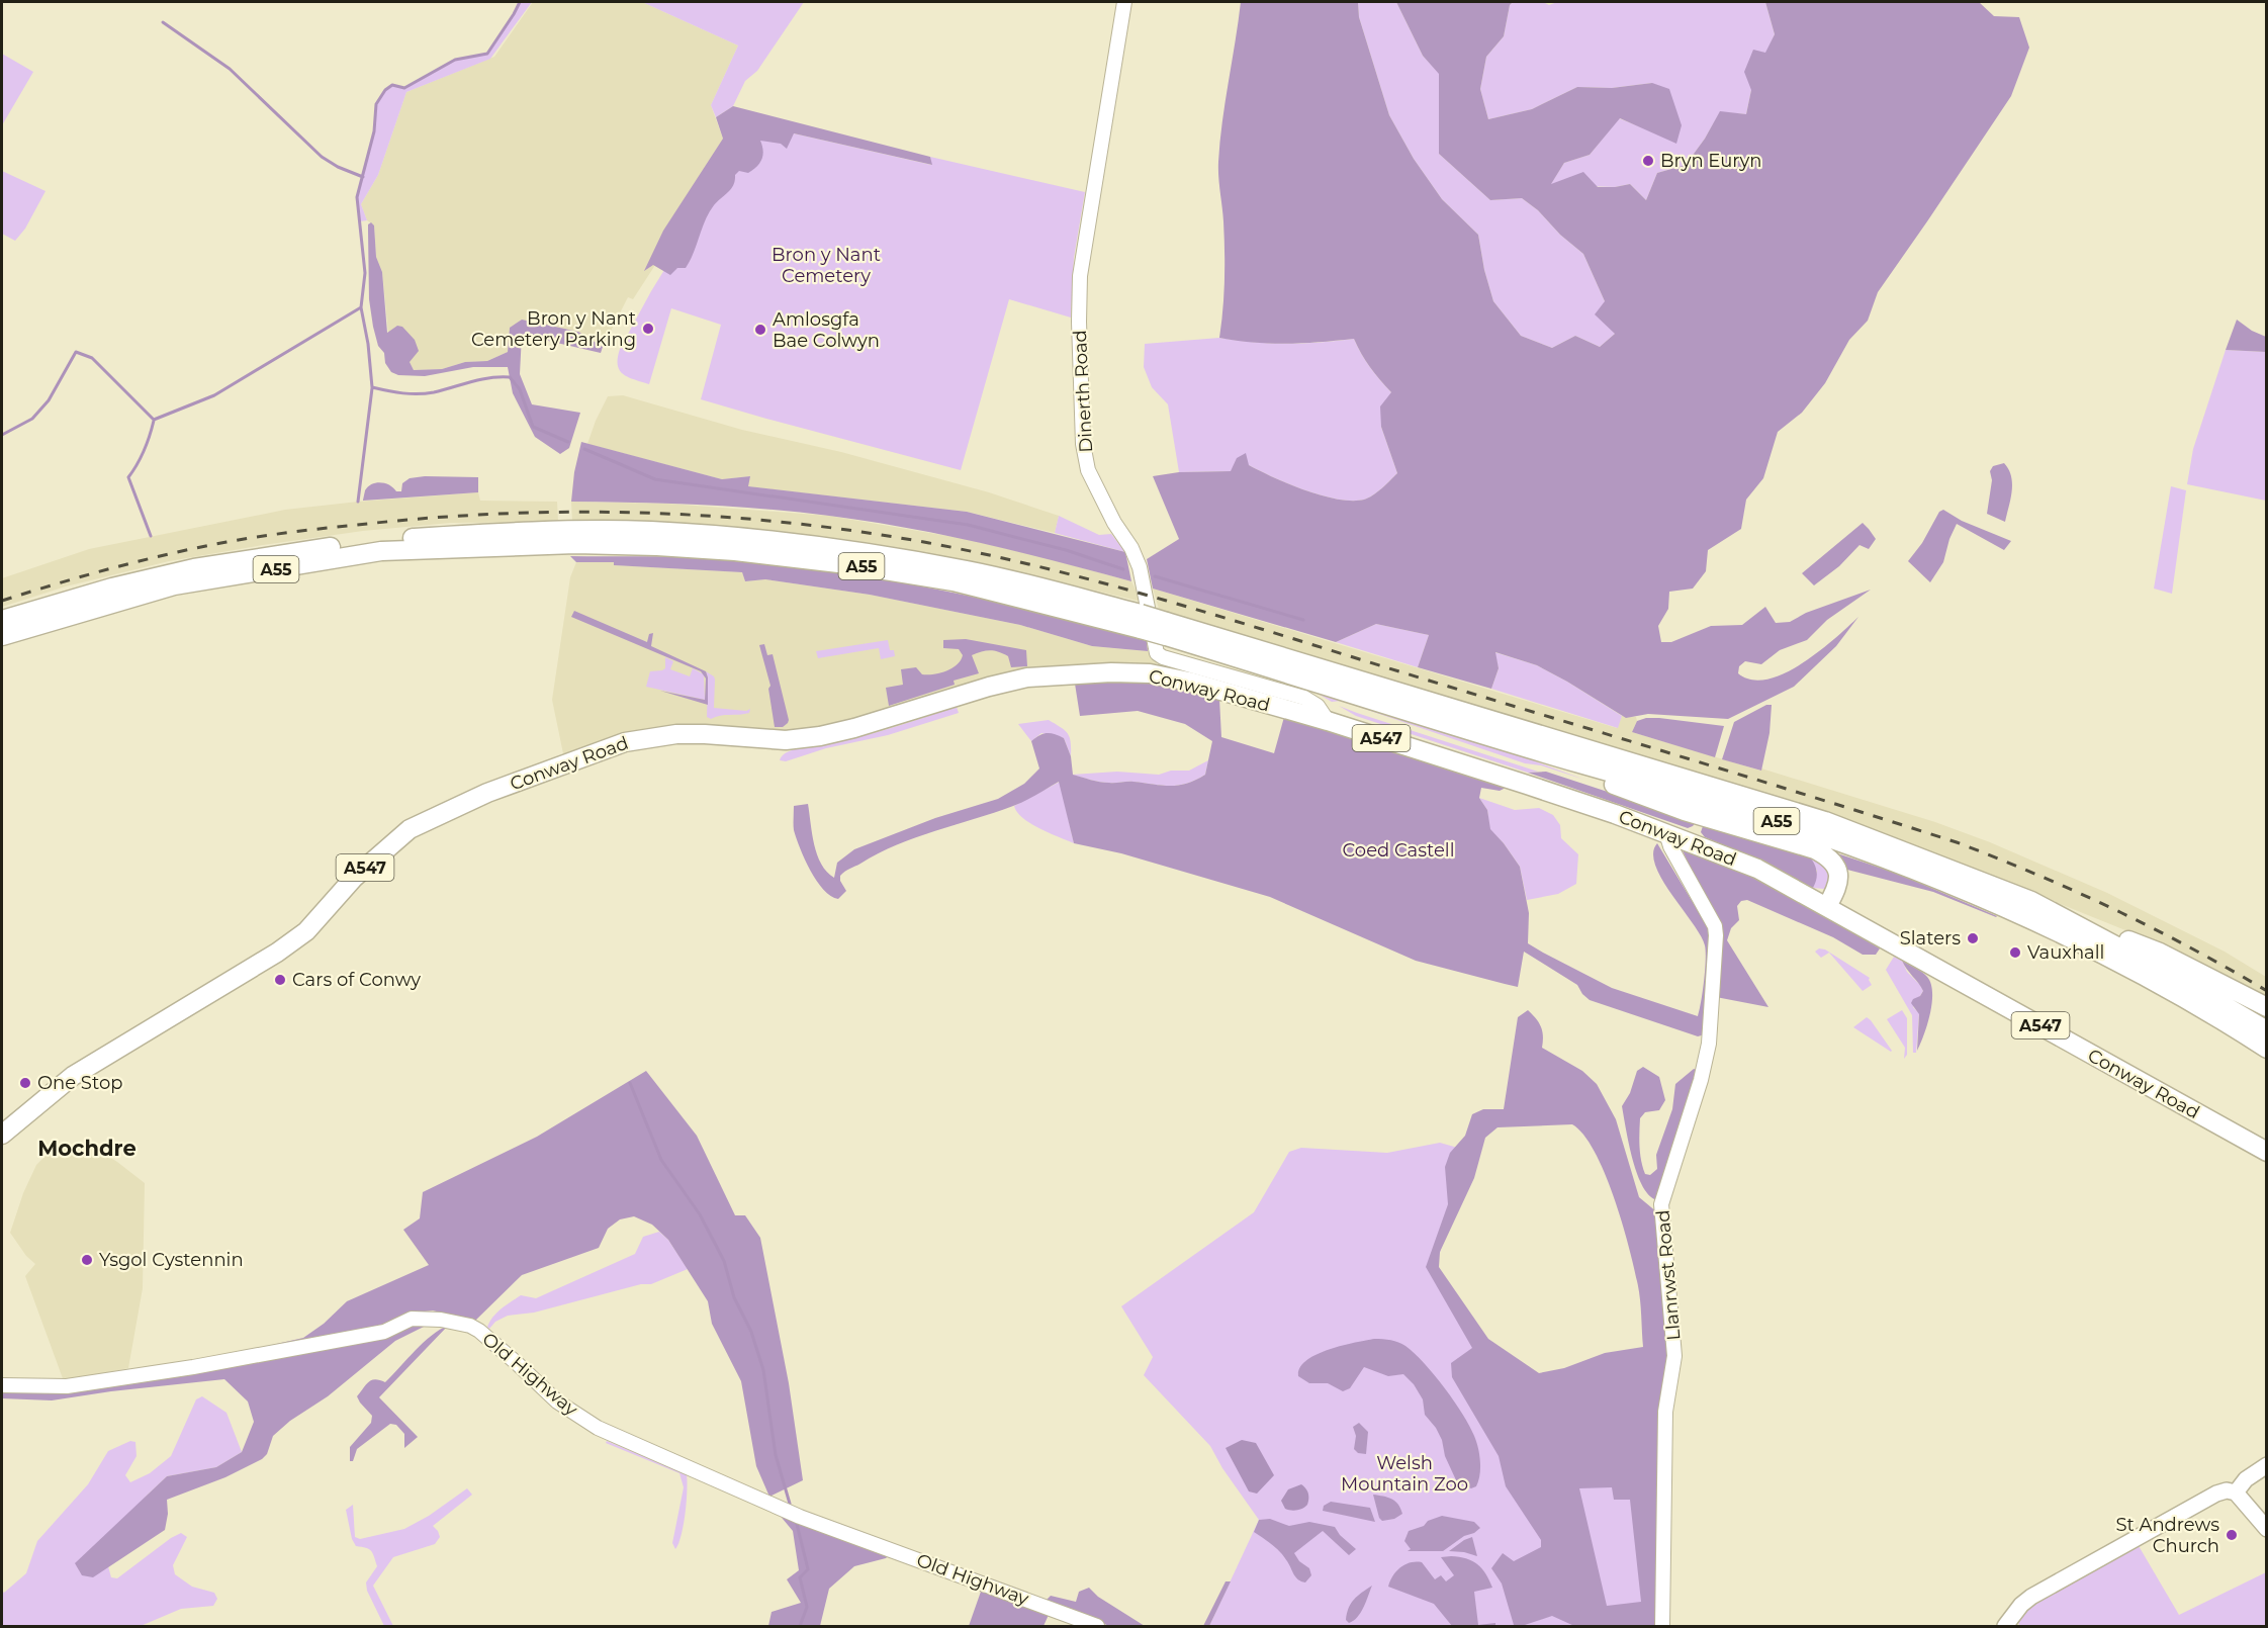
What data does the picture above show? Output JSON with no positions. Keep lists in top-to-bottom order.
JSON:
{
  "streets": {
    "main road": ["A55", "Conway Road", "A547"],
    "street": ["Dinerth Road", "Llanrwst Road", "Old Highway"]
  },
  "crossings": [
    ["Dinerth Road", "Conway Road"],
    ["Conway Road", "Llanrwst Road"]
  ],
  "districts": ["Mochdre"],
  "parks": ["Bron y Nant Cemetery", "Coed Castell", "Welsh Mountain Zoo"],
  "places": [
    "Bryn Euryn",
    "Bron y Nant Cemetery Parking",
    "Amlosgfa Bae Colwyn",
    "Slaters",
    "Vauxhall",
    "Cars of Conwy",
    "One Stop",
    "Ysgol Cystennin",
    "St Andrews Church"
  ]
}
